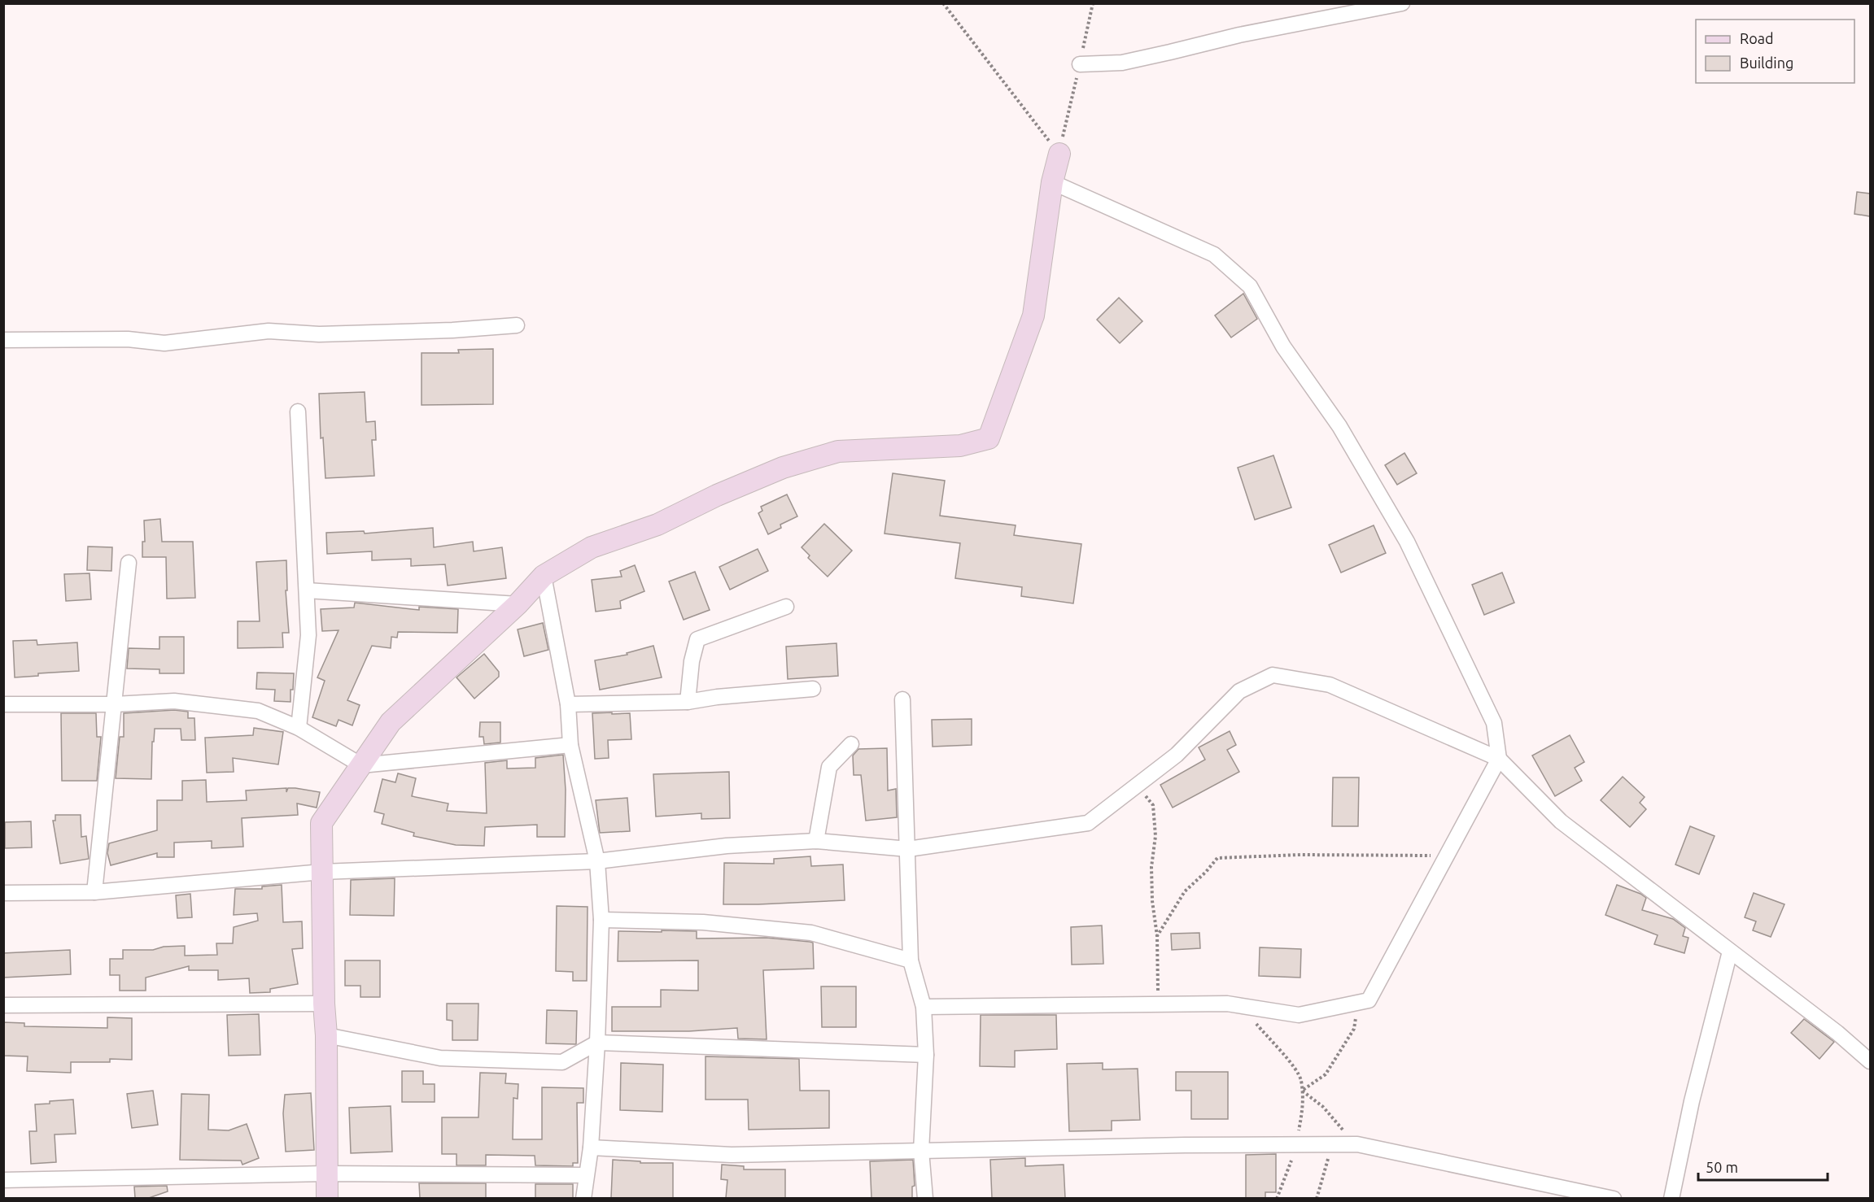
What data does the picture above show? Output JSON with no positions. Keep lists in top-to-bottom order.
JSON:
{
  "legend": ["Road", "Building"],
  "scale_bar": "50 m"
}
